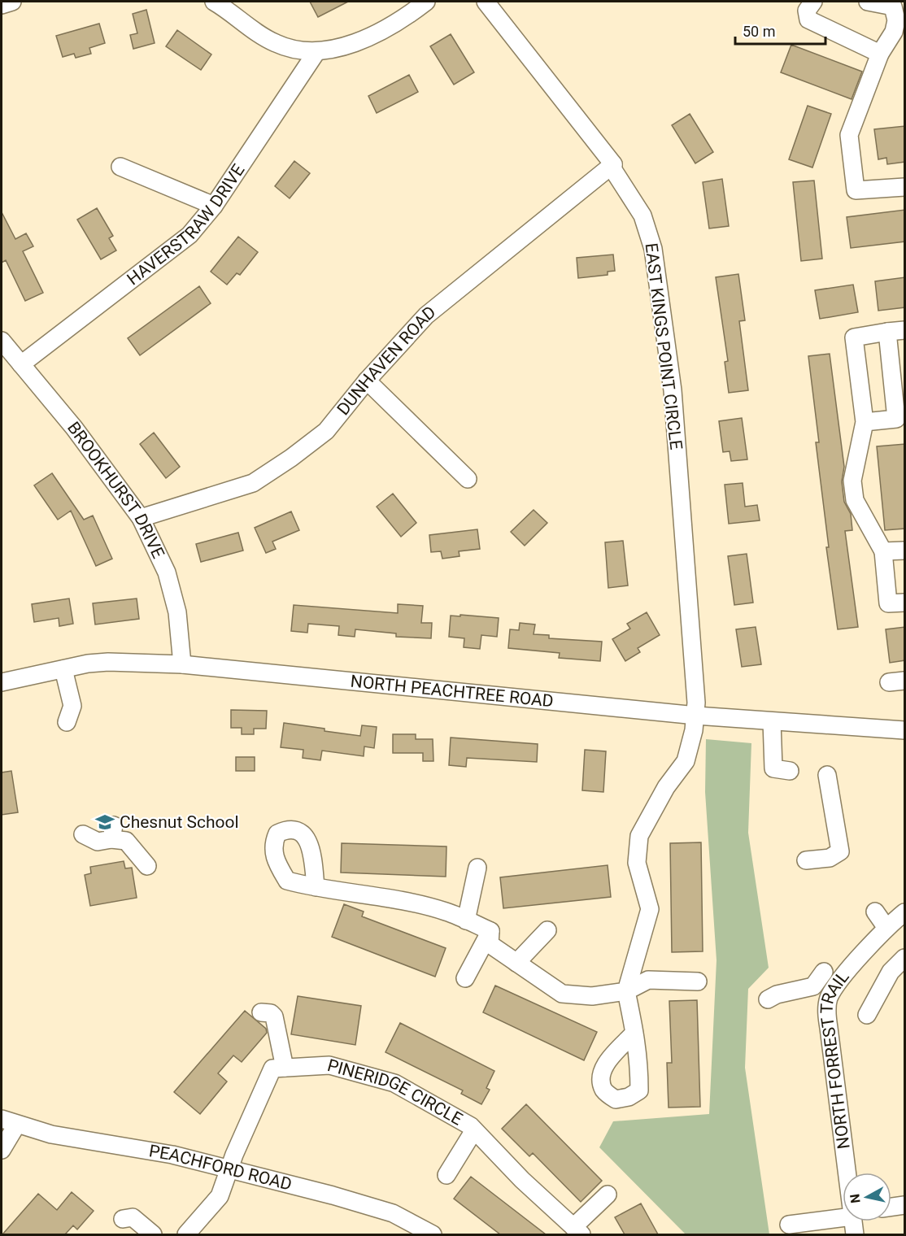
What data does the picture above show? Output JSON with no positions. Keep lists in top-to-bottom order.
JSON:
{
  "streets": {
    "street": [
      "HAVERSTRAW DRIVE",
      "EAST KINGS POINT CIRCLE",
      "DUNHAVEN ROAD",
      "BROOKHURST DRIVE",
      "NORTH PEACHTREE ROAD",
      "NORTH FORREST TRAIL",
      "PINERIDGE CIRCLE",
      "PEACHFORD ROAD"
    ]
  },
  "crossings": [
    ["HAVERSTRAW DRIVE", "BROOKHURST DRIVE"],
    ["EAST KINGS POINT CIRCLE", "DUNHAVEN ROAD"],
    ["EAST KINGS POINT CIRCLE", "NORTH PEACHTREE ROAD"],
    ["DUNHAVEN ROAD", "BROOKHURST DRIVE"],
    ["BROOKHURST DRIVE", "NORTH PEACHTREE ROAD"]
  ],
  "places": {
    "school or university": ["Chesnut School"]
  },
  "scale_bar": "50 m",
  "north": "left"
}
